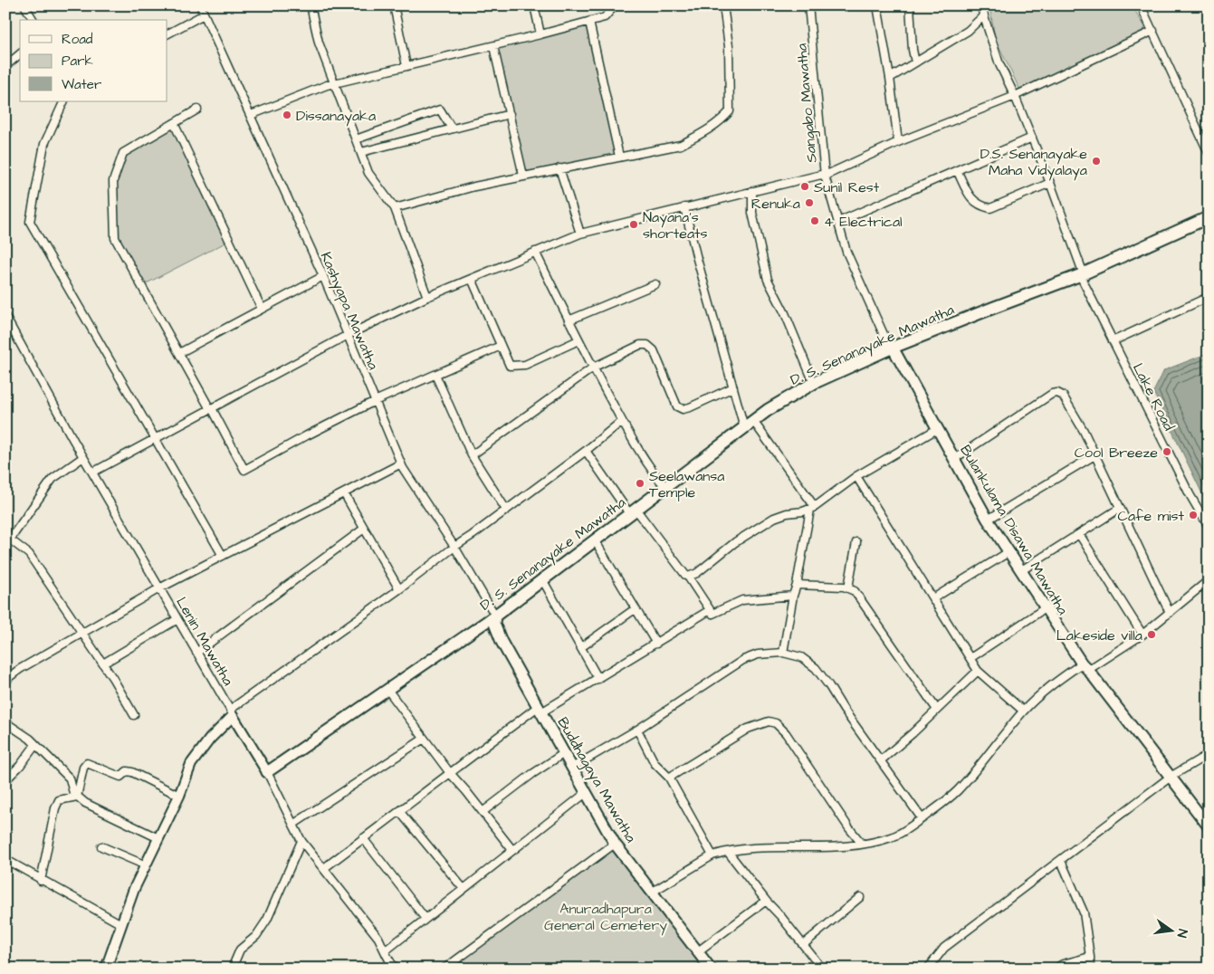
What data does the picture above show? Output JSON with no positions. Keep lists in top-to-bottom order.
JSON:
{
  "streets": {
    "main road": ["D. S. Senanayake Mawatha", "Bulankulama Disawa Mawatha", "Buddhagaya Mawatha"],
    "street": [
      "Sangabo Mawatha",
      "Kashyapa Mawatha",
      "Lake Road",
      "Lenin Mawatha"
    ]
  },
  "crossings": [
    ["Sangabo Mawatha", "D. S. Senanayake Mawatha"],
    ["Sangabo Mawatha", "Bulankulama Disawa Mawatha"],
    ["Kashyapa Mawatha", "D. S. Senanayake Mawatha"],
    ["Kashyapa Mawatha", "Buddhagaya Mawatha"],
    ["D. S. Senanayake Mawatha", "Lake Road"],
    ["D. S. Senanayake Mawatha", "Bulankulama Disawa Mawatha"],
    ["D. S. Senanayake Mawatha", "Lenin Mawatha"],
    ["D. S. Senanayake Mawatha", "Buddhagaya Mawatha"]
  ],
  "parks": ["Anuradhapura General Cemetery"],
  "places": [
    "Dissanayaka",
    "D.S. Senanayake Maha Vidyalaya",
    "Sunil Rest",
    "Renuka",
    "4 Electrical",
    "Nayana's shorteats",
    "Cool Breeze",
    "Seelawansa Temple",
    "Cafe mist",
    "Lakeside villa"
  ],
  "legend": ["Road", "Park", "Water"],
  "north": "right"
}
